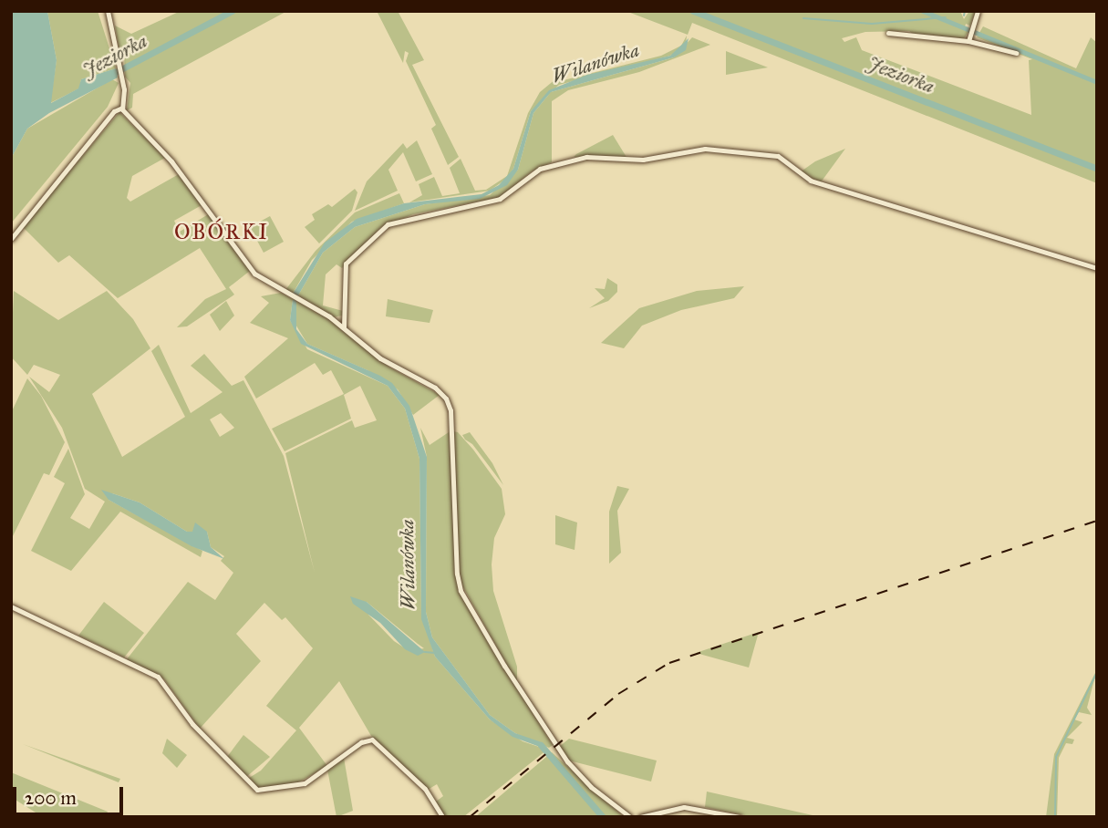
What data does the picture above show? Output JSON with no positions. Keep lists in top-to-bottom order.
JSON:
{
  "districts": ["OBÓRKI"],
  "water": ["Jeziorka", "Wilanówka"],
  "scale_bar": "200 m"
}
